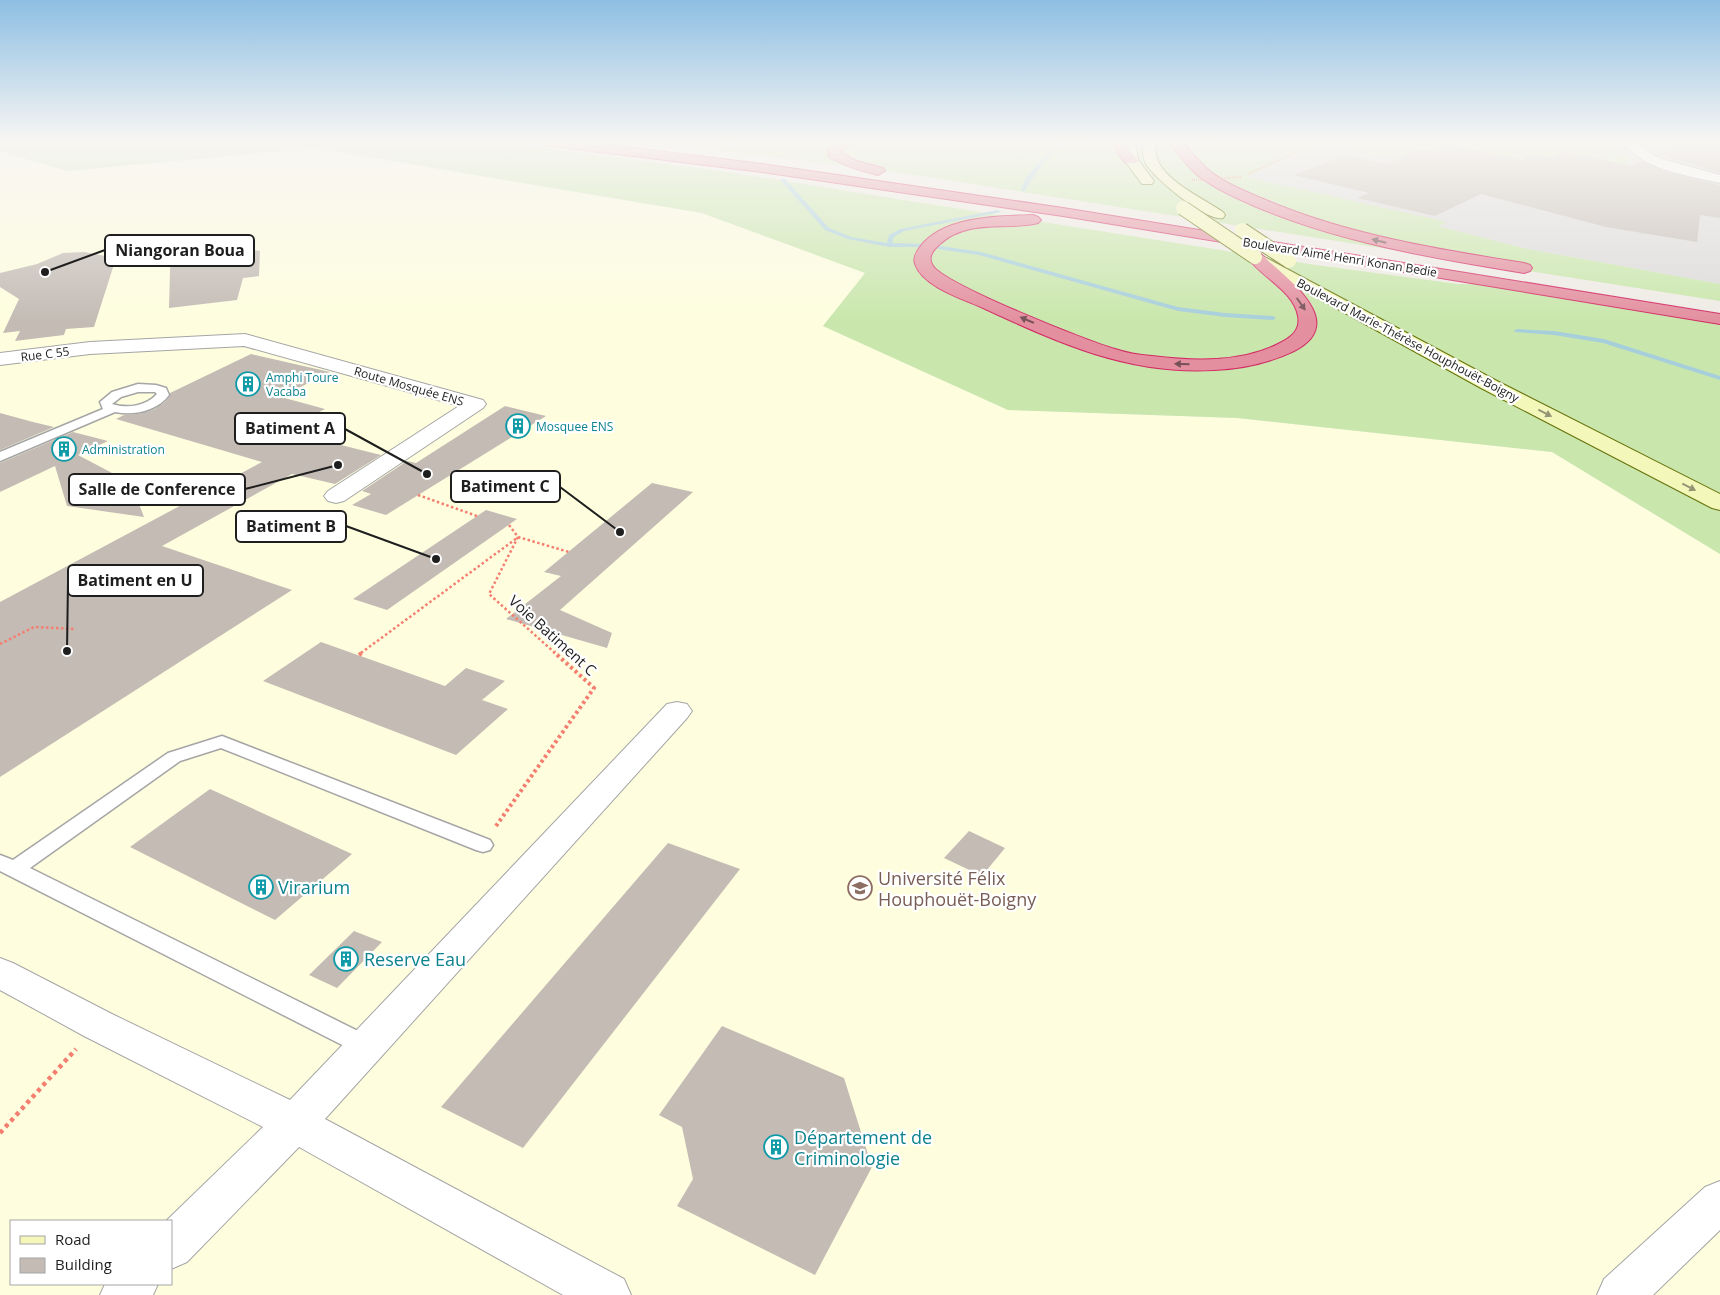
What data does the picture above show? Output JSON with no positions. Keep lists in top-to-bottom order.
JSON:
{
  "streets": {
    "highway": ["Boulevard Aimé Henri Konan Bedie"],
    "main road": ["Boulevard Marie-Thérèse Houphouët-Boigny"],
    "street": ["Rue C 55", "Route Mosquée ENS"],
    "path": ["Voie Batiment C"]
  },
  "crossings": [
    ["Rue C 55", "Route Mosquée ENS"]
  ],
  "places": {
    "other": [
      "Niangoran Boua",
      "Salle de Conference",
      "Batiment A",
      "Batiment C",
      "Batiment B",
      "Batiment en U"
    ],
    "building": [
      "Amphi Toure Vacaba",
      "Mosquee ENS",
      "Administration",
      "Virarium",
      "Reserve Eau",
      "Département de Criminologie"
    ],
    "school or university": ["Université Félix Houphouët-Boigny"]
  },
  "legend": ["Road", "Building"]
}
